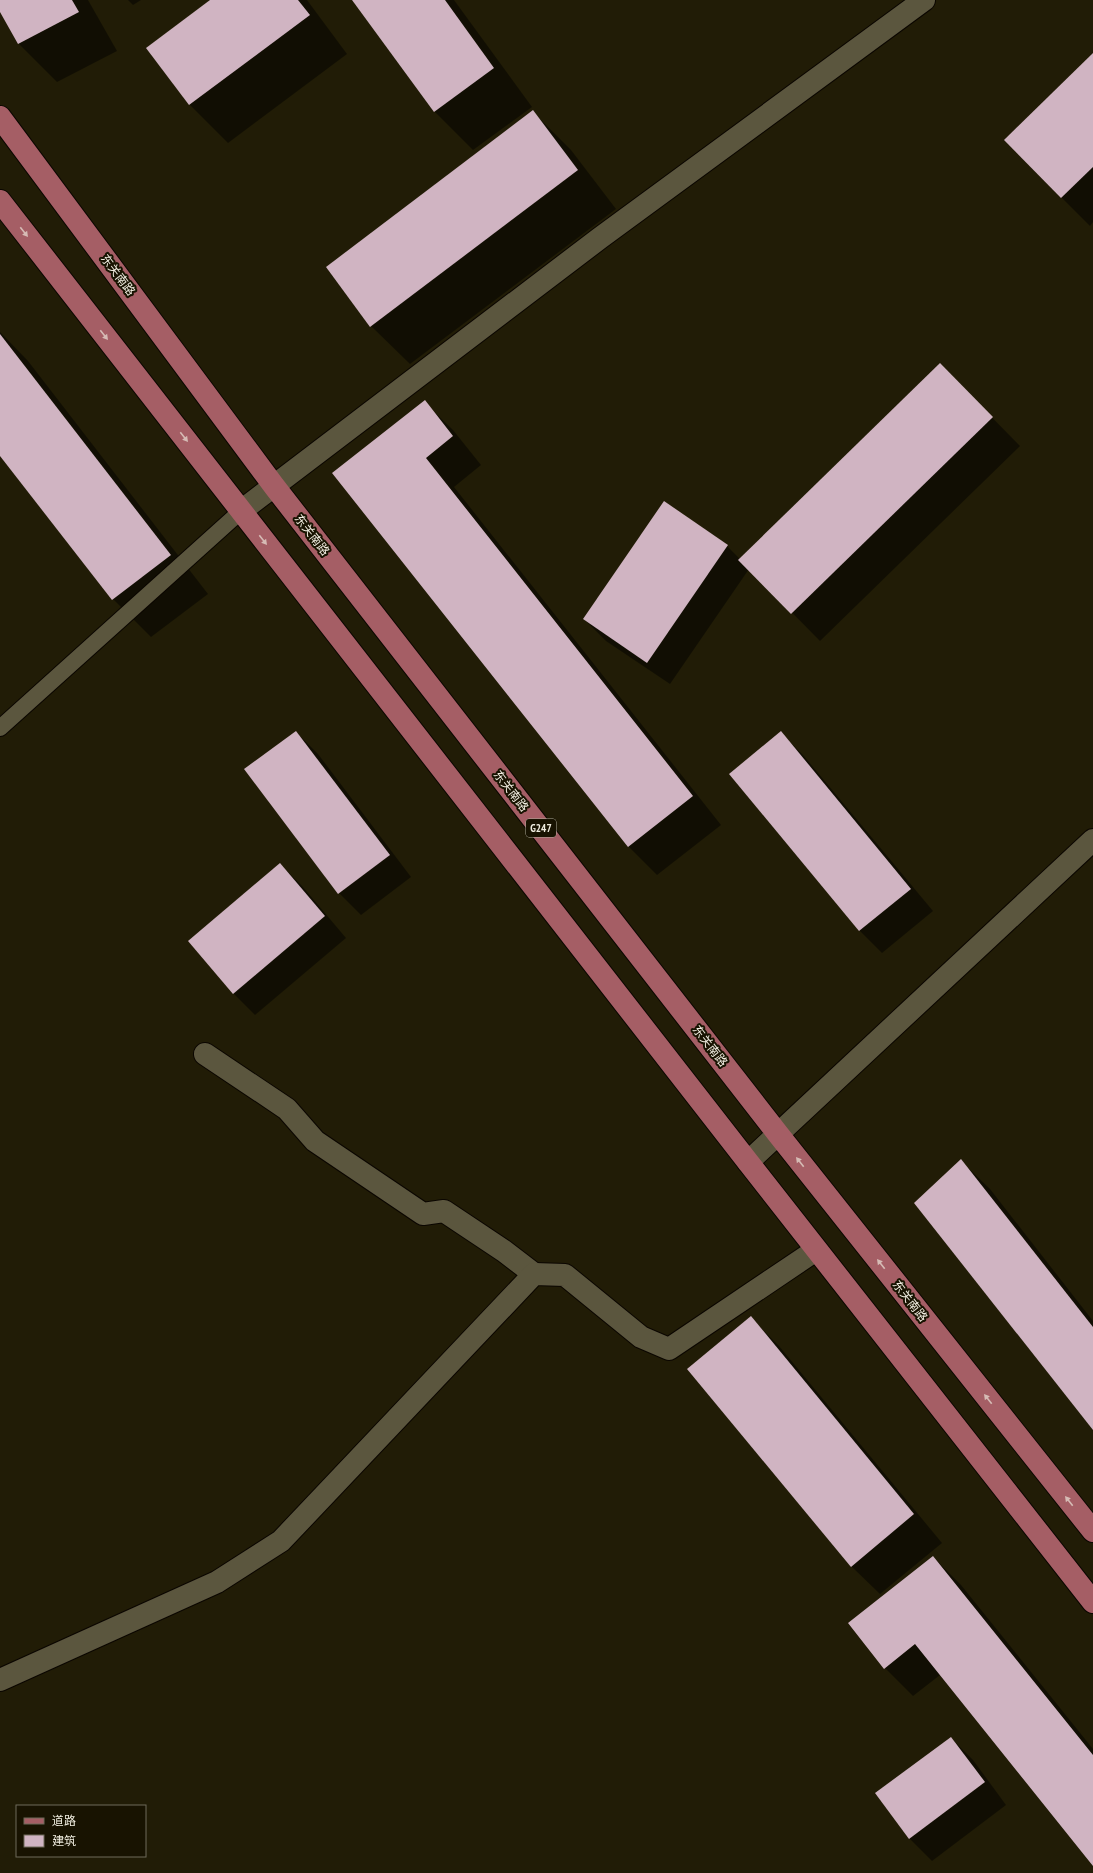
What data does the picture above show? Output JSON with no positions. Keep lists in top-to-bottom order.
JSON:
{
  "streets": {
    "main road": ["东关南路", "G247"]
  },
  "legend": ["道路", "建筑"]
}
